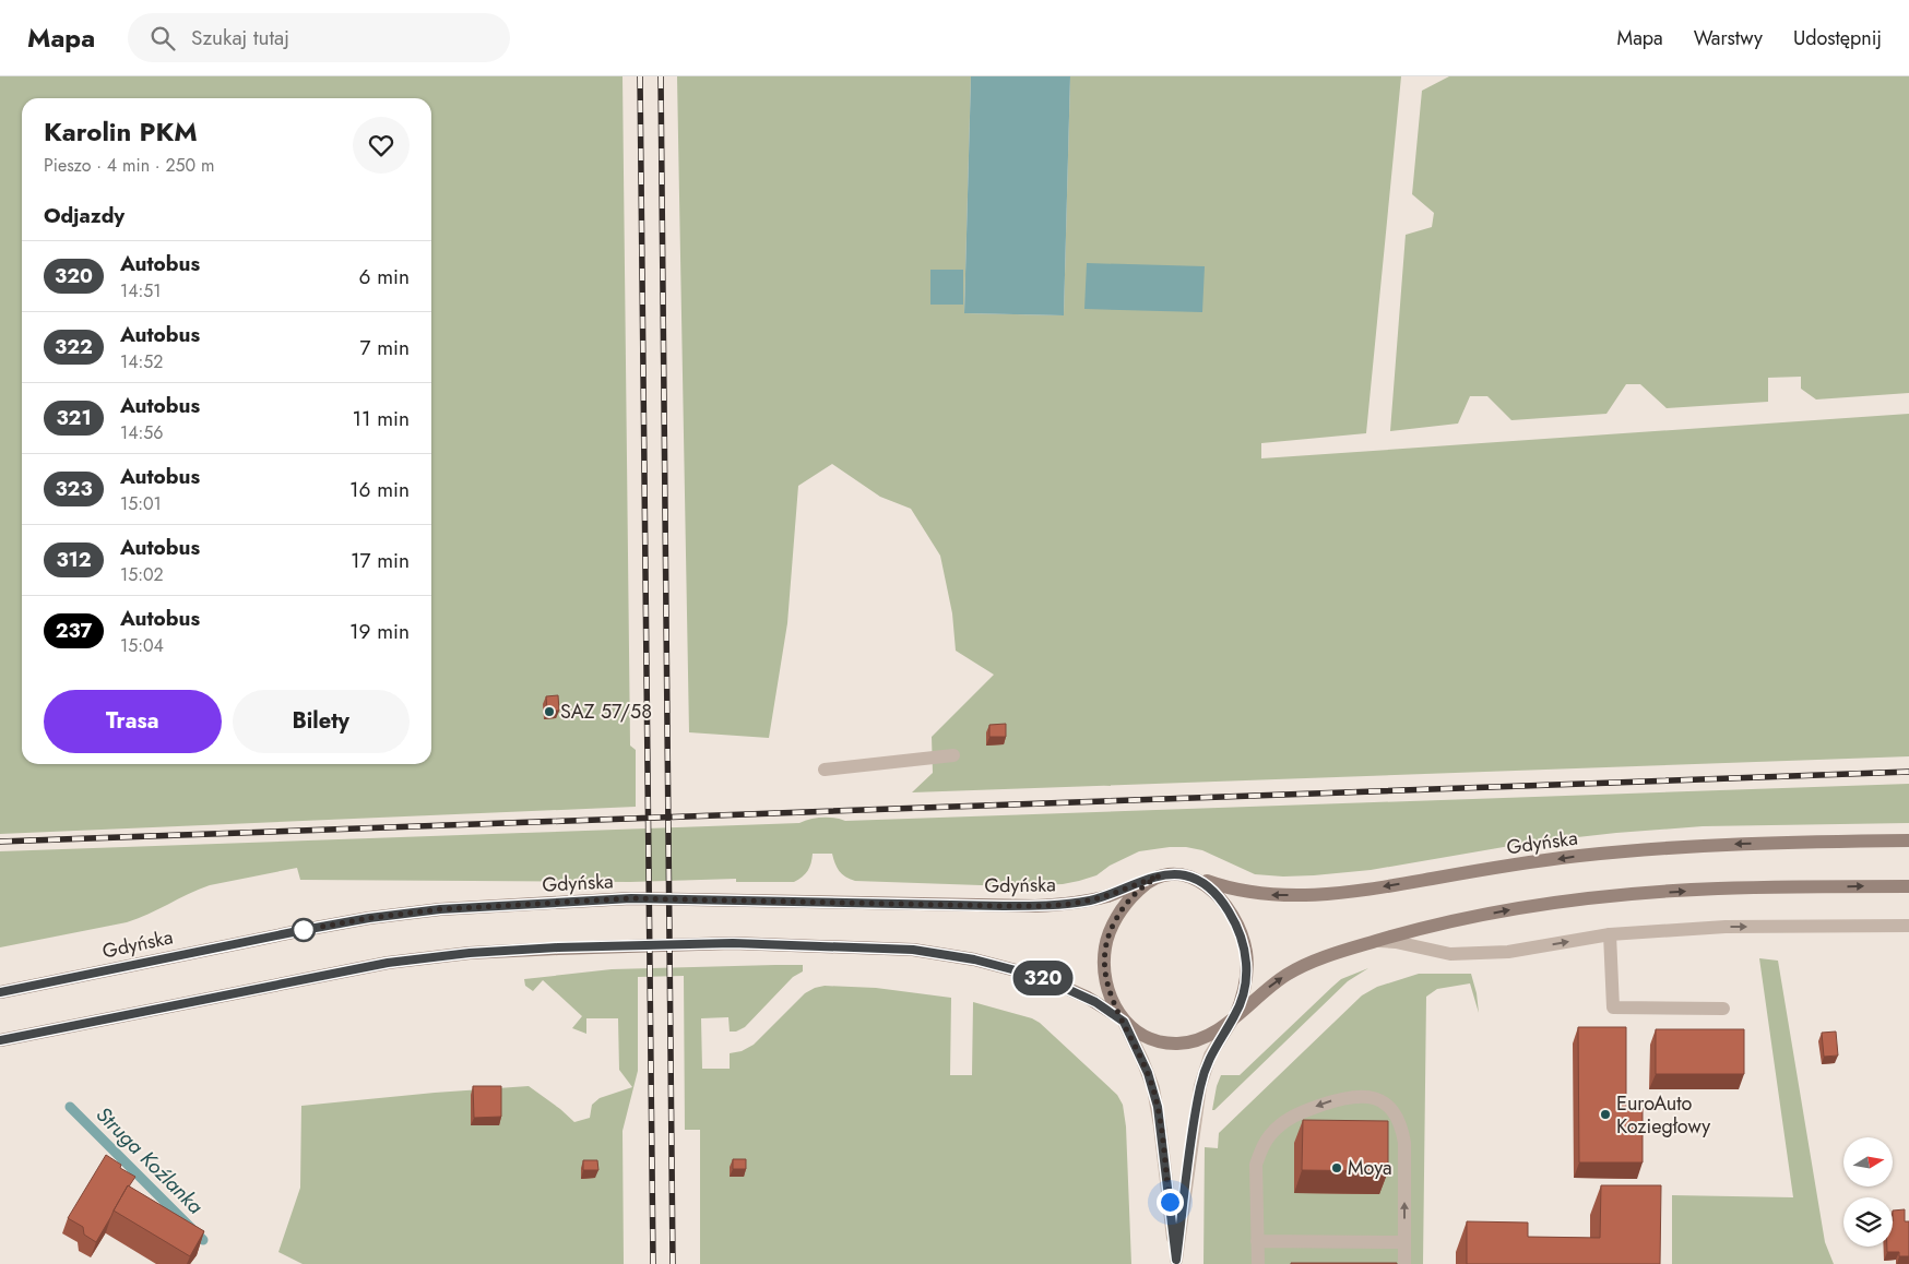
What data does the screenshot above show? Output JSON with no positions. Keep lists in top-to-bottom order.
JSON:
{
  "streets": {
    "main road": ["Gdyńska"]
  },
  "water": ["Struga Koźlanka"],
  "places": ["SAZ 57/58", "EuroAuto Koziegłowy", "Moya"],
  "lines": ["bus line 320"],
  "north": "right",
  "page": {
    "header": "Mapa",
    "search": "Szukaj tutaj",
    "nav": ["Mapa", "Warstwy", "Udostępnij"],
    "on_map": "320",
    "heading": [
      ["Karolin PKM", "Pieszo · 4 min · 250 m"],
      "Odjazdy"
    ],
    "list": [
      {
        "mark": "320",
        "name": "Autobus",
        "note": "14:51",
        "value": "6 min"
      },
      {
        "mark": "322",
        "name": "Autobus",
        "note": "14:52",
        "value": "7 min"
      },
      {
        "mark": "321",
        "name": "Autobus",
        "note": "14:56",
        "value": "11 min"
      },
      {
        "mark": "323",
        "name": "Autobus",
        "note": "15:01",
        "value": "16 min"
      },
      {
        "mark": "312",
        "name": "Autobus",
        "note": "15:02",
        "value": "17 min"
      },
      {
        "mark": "237",
        "name": "Autobus",
        "note": "15:04",
        "value": "19 min"
      }
    ],
    "buttons": ["Trasa", "Bilety"]
  }
}
